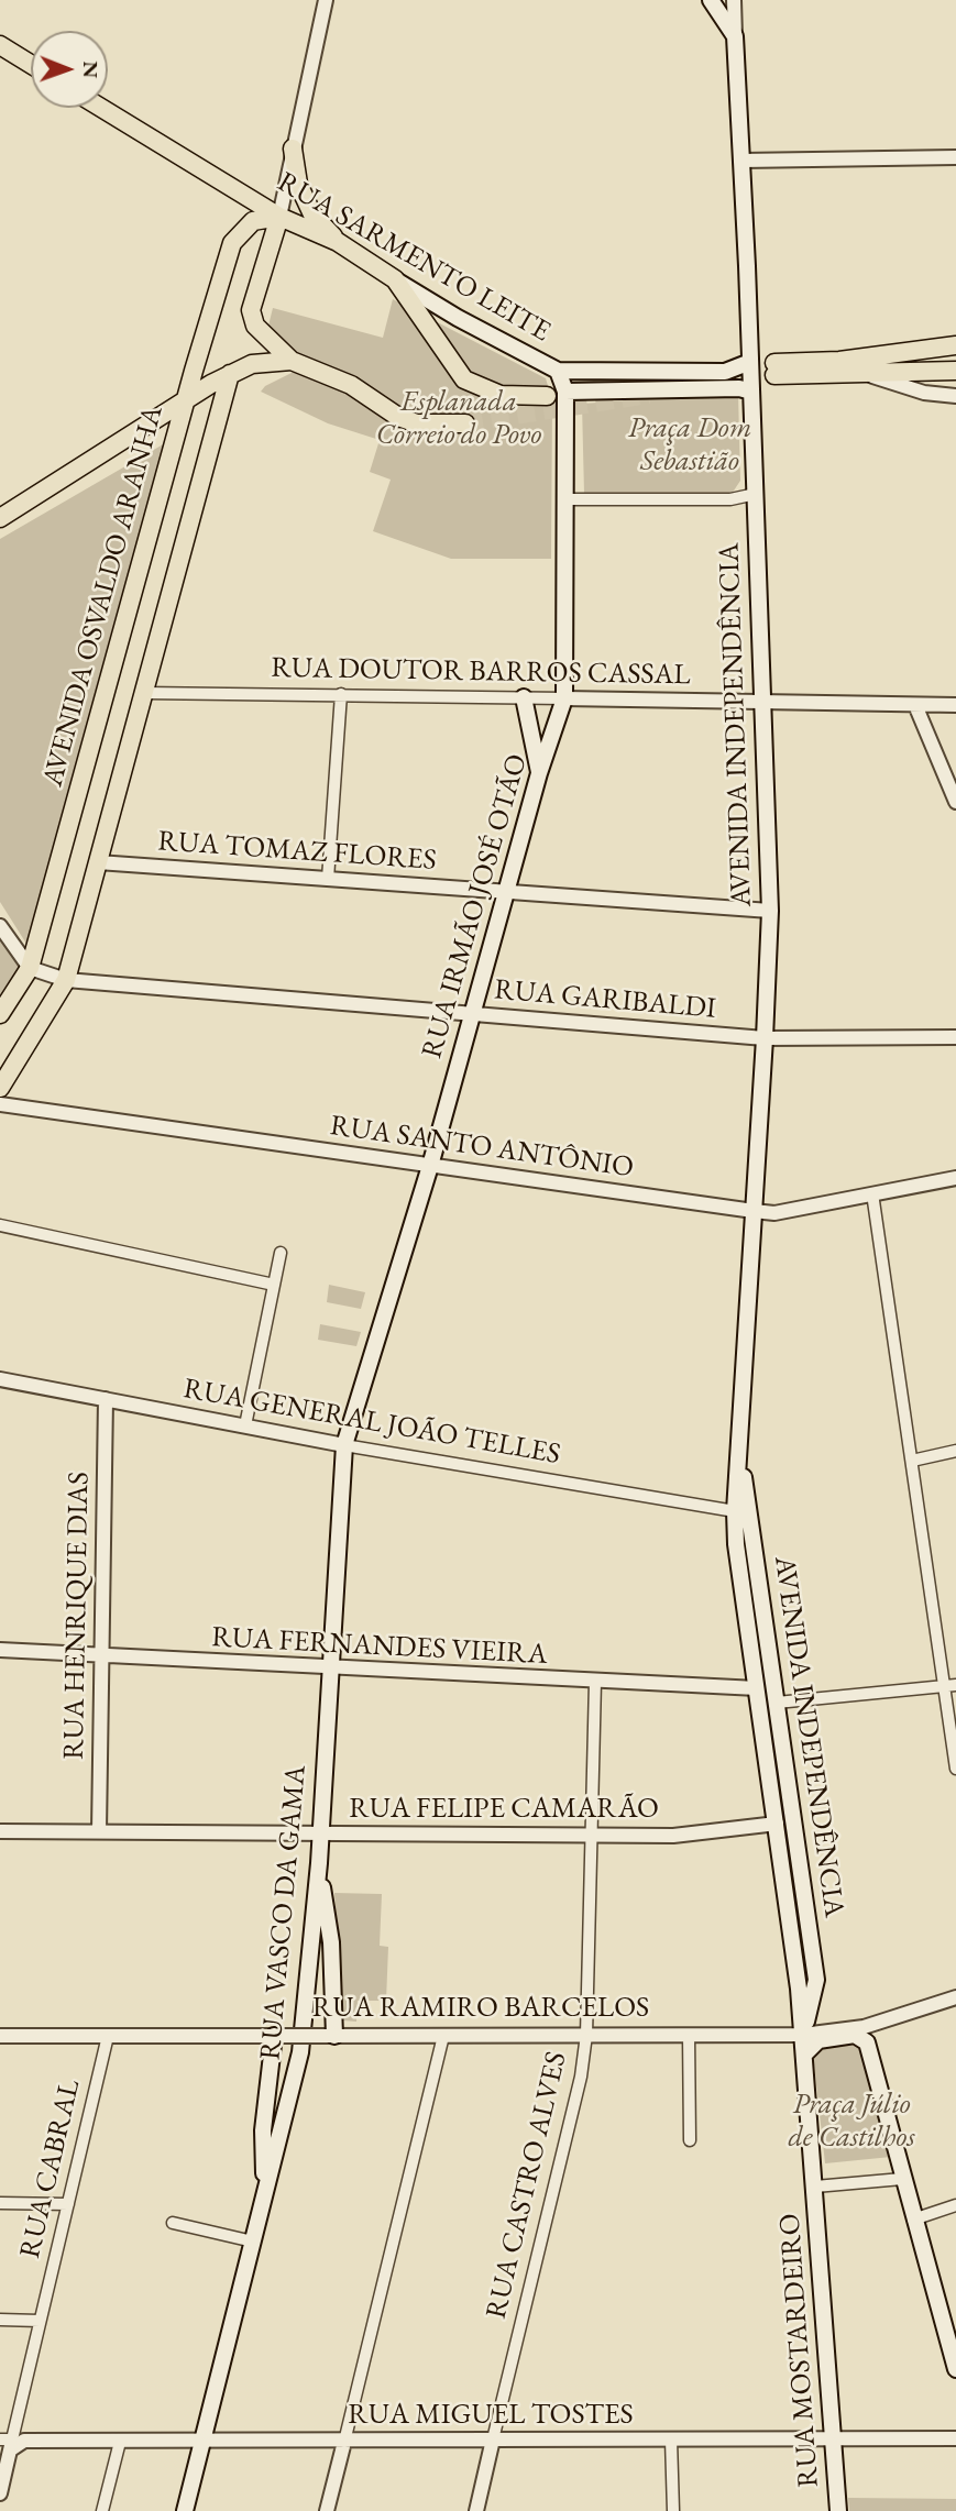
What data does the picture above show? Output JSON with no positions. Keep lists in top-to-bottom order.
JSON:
{
  "streets": {
    "main road": [
      "RUA SARMENTO LEITE",
      "AVENIDA OSVALDO ARANHA",
      "AVENIDA INDEPENDÊNCIA",
      "RUA IRMÃO JOSÉ OTÃO",
      "RUA VASCO DA GAMA",
      "RUA RAMIRO BARCELOS",
      "RUA MOSTARDEIRO"
    ],
    "street": [
      "RUA DOUTOR BARROS CASSAL",
      "RUA TOMAZ FLORES",
      "RUA GARIBALDI",
      "RUA SANTO ANTÔNIO",
      "RUA GENERAL JOÃO TELLES",
      "RUA HENRIQUE DIAS",
      "RUA FERNANDES VIEIRA",
      "RUA FELIPE CAMARÃO",
      "RUA CABRAL",
      "RUA CASTRO ALVES",
      "RUA MIGUEL TOSTES"
    ]
  },
  "crossings": [
    ["RUA SARMENTO LEITE", "AVENIDA OSVALDO ARANHA"],
    ["RUA SARMENTO LEITE", "AVENIDA INDEPENDÊNCIA"],
    ["RUA SARMENTO LEITE", "RUA IRMÃO JOSÉ OTÃO"],
    ["AVENIDA OSVALDO ARANHA", "RUA GARIBALDI"],
    ["RUA DOUTOR BARROS CASSAL", "AVENIDA INDEPENDÊNCIA"],
    ["RUA DOUTOR BARROS CASSAL", "RUA IRMÃO JOSÉ OTÃO"],
    ["AVENIDA INDEPENDÊNCIA", "RUA TOMAZ FLORES"],
    ["AVENIDA INDEPENDÊNCIA", "RUA GARIBALDI"],
    ["AVENIDA INDEPENDÊNCIA", "RUA SANTO ANTÔNIO"],
    ["AVENIDA INDEPENDÊNCIA", "RUA GENERAL JOÃO TELLES"],
    ["AVENIDA INDEPENDÊNCIA", "RUA FERNANDES VIEIRA"],
    ["AVENIDA INDEPENDÊNCIA", "RUA FELIPE CAMARÃO"],
    ["AVENIDA INDEPENDÊNCIA", "RUA RAMIRO BARCELOS"],
    ["AVENIDA INDEPENDÊNCIA", "RUA MOSTARDEIRO"],
    ["RUA TOMAZ FLORES", "RUA IRMÃO JOSÉ OTÃO"],
    ["RUA IRMÃO JOSÉ OTÃO", "RUA GARIBALDI"],
    ["RUA IRMÃO JOSÉ OTÃO", "RUA SANTO ANTÔNIO"],
    ["RUA IRMÃO JOSÉ OTÃO", "RUA GENERAL JOÃO TELLES"],
    ["RUA IRMÃO JOSÉ OTÃO", "RUA VASCO DA GAMA"],
    ["RUA GENERAL JOÃO TELLES", "RUA HENRIQUE DIAS"],
    ["RUA GENERAL JOÃO TELLES", "RUA VASCO DA GAMA"],
    ["RUA HENRIQUE DIAS", "RUA FERNANDES VIEIRA"],
    ["RUA HENRIQUE DIAS", "RUA FELIPE CAMARÃO"],
    ["RUA FERNANDES VIEIRA", "RUA VASCO DA GAMA"],
    ["RUA FERNANDES VIEIRA", "RUA CASTRO ALVES"],
    ["RUA FELIPE CAMARÃO", "RUA VASCO DA GAMA"],
    ["RUA FELIPE CAMARÃO", "RUA CASTRO ALVES"],
    ["RUA VASCO DA GAMA", "RUA MIGUEL TOSTES"],
    ["RUA RAMIRO BARCELOS", "RUA CABRAL"],
    ["RUA RAMIRO BARCELOS", "RUA CASTRO ALVES"],
    ["RUA CABRAL", "RUA MIGUEL TOSTES"],
    ["RUA CASTRO ALVES", "RUA MIGUEL TOSTES"],
    ["RUA MOSTARDEIRO", "RUA MIGUEL TOSTES"]
  ],
  "parks": ["Esplanada Correio do Povo", "Praça Dom Sebastião", "Praça Júlio de Castilhos"],
  "north": "right"
}
